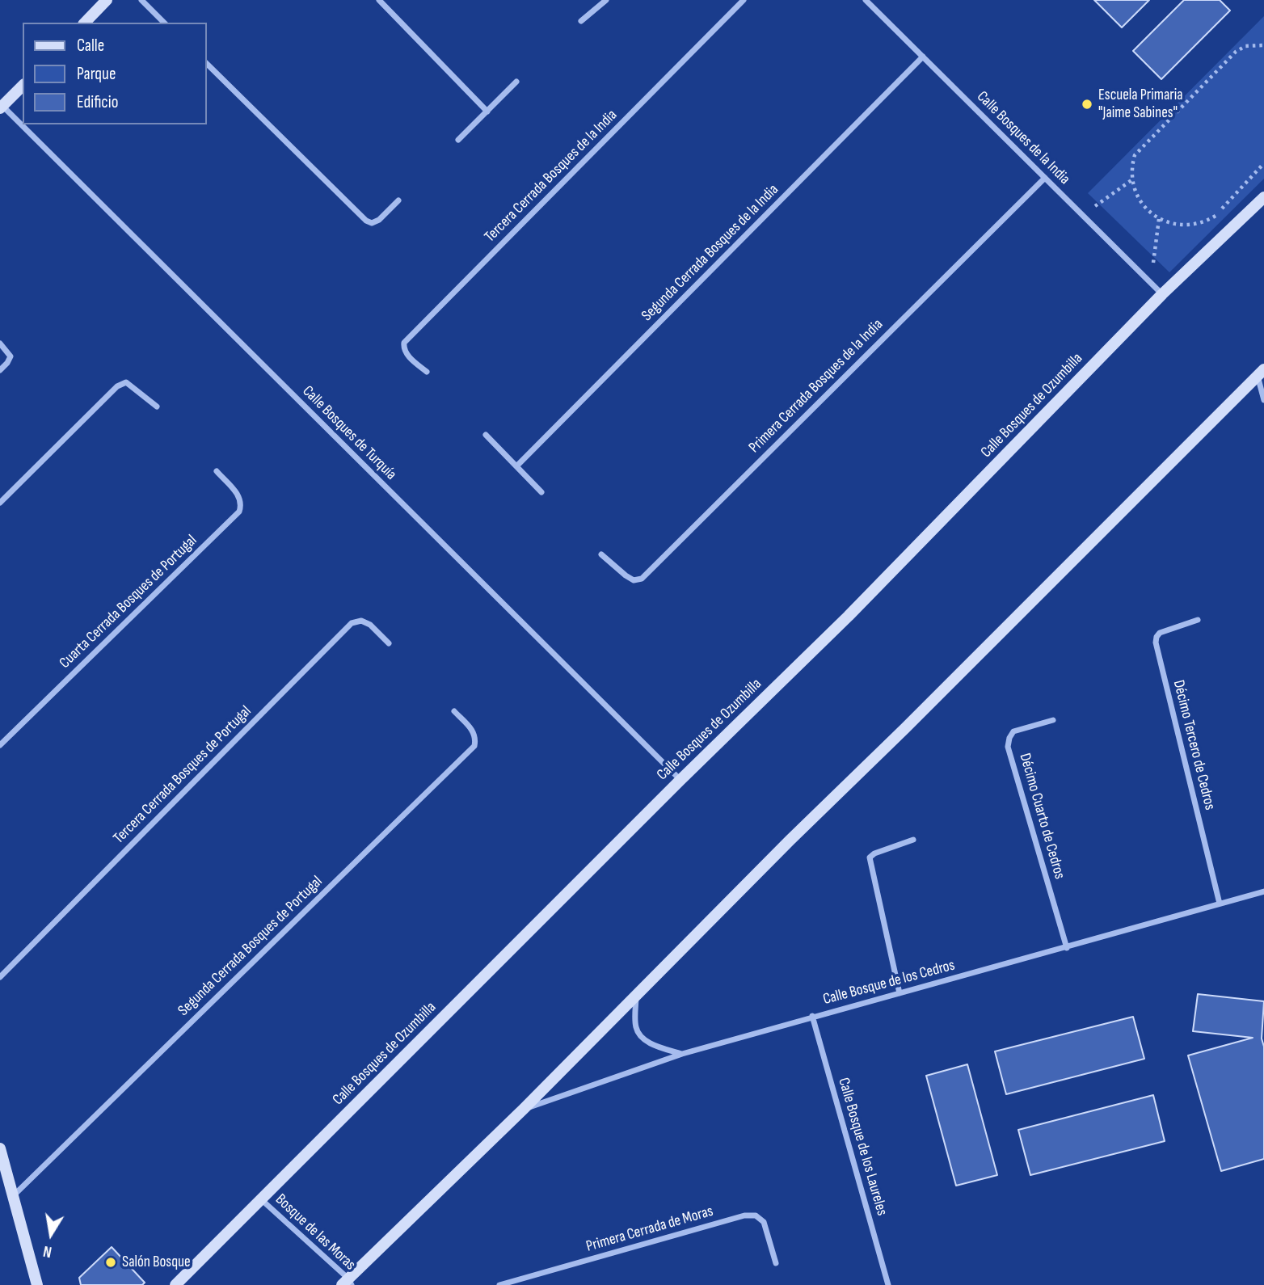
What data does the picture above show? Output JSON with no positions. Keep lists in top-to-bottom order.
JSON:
{
  "streets": {
    "main road": ["Calle Bosques de Ozumbilla"],
    "street": [
      "Calle Bosques de la India",
      "Tercera Cerrada Bosques de la India",
      "Segunda Cerrada Bosques de la India",
      "Primera Cerrada Bosques de la India",
      "Calle Bosques de Turquía",
      "Cuarta Cerrada Bosques de Portugal",
      "Décimo Tercero de Cedros",
      "Tercera Cerrada Bosques de Portugal",
      "Décimo Cuarto de Cedros",
      "Segunda Cerrada Bosques de Portugal",
      "Calle Bosque de los Cedros",
      "Calle Bosque de los Laureles",
      "Primera Cerrada de Moras",
      "Bosque de las Moras"
    ]
  },
  "crossings": [
    ["Calle Bosques de la India", "Segunda Cerrada Bosques de la India"],
    ["Calle Bosques de la India", "Primera Cerrada Bosques de la India"],
    ["Calle Bosques de la India", "Calle Bosques de Ozumbilla"],
    ["Calle Bosques de Ozumbilla", "Calle Bosques de Turquía"],
    ["Calle Bosques de Ozumbilla", "Bosque de las Moras"],
    ["Décimo Tercero de Cedros", "Calle Bosque de los Cedros"],
    ["Décimo Cuarto de Cedros", "Calle Bosque de los Cedros"],
    ["Calle Bosque de los Cedros", "Calle Bosque de los Laureles"]
  ],
  "places": ["Escuela Primaria \"Jaime Sabines\"", "Salón Bosque"],
  "legend": ["Calle", "Parque", "Edificio"],
  "north": "bottom"
}
